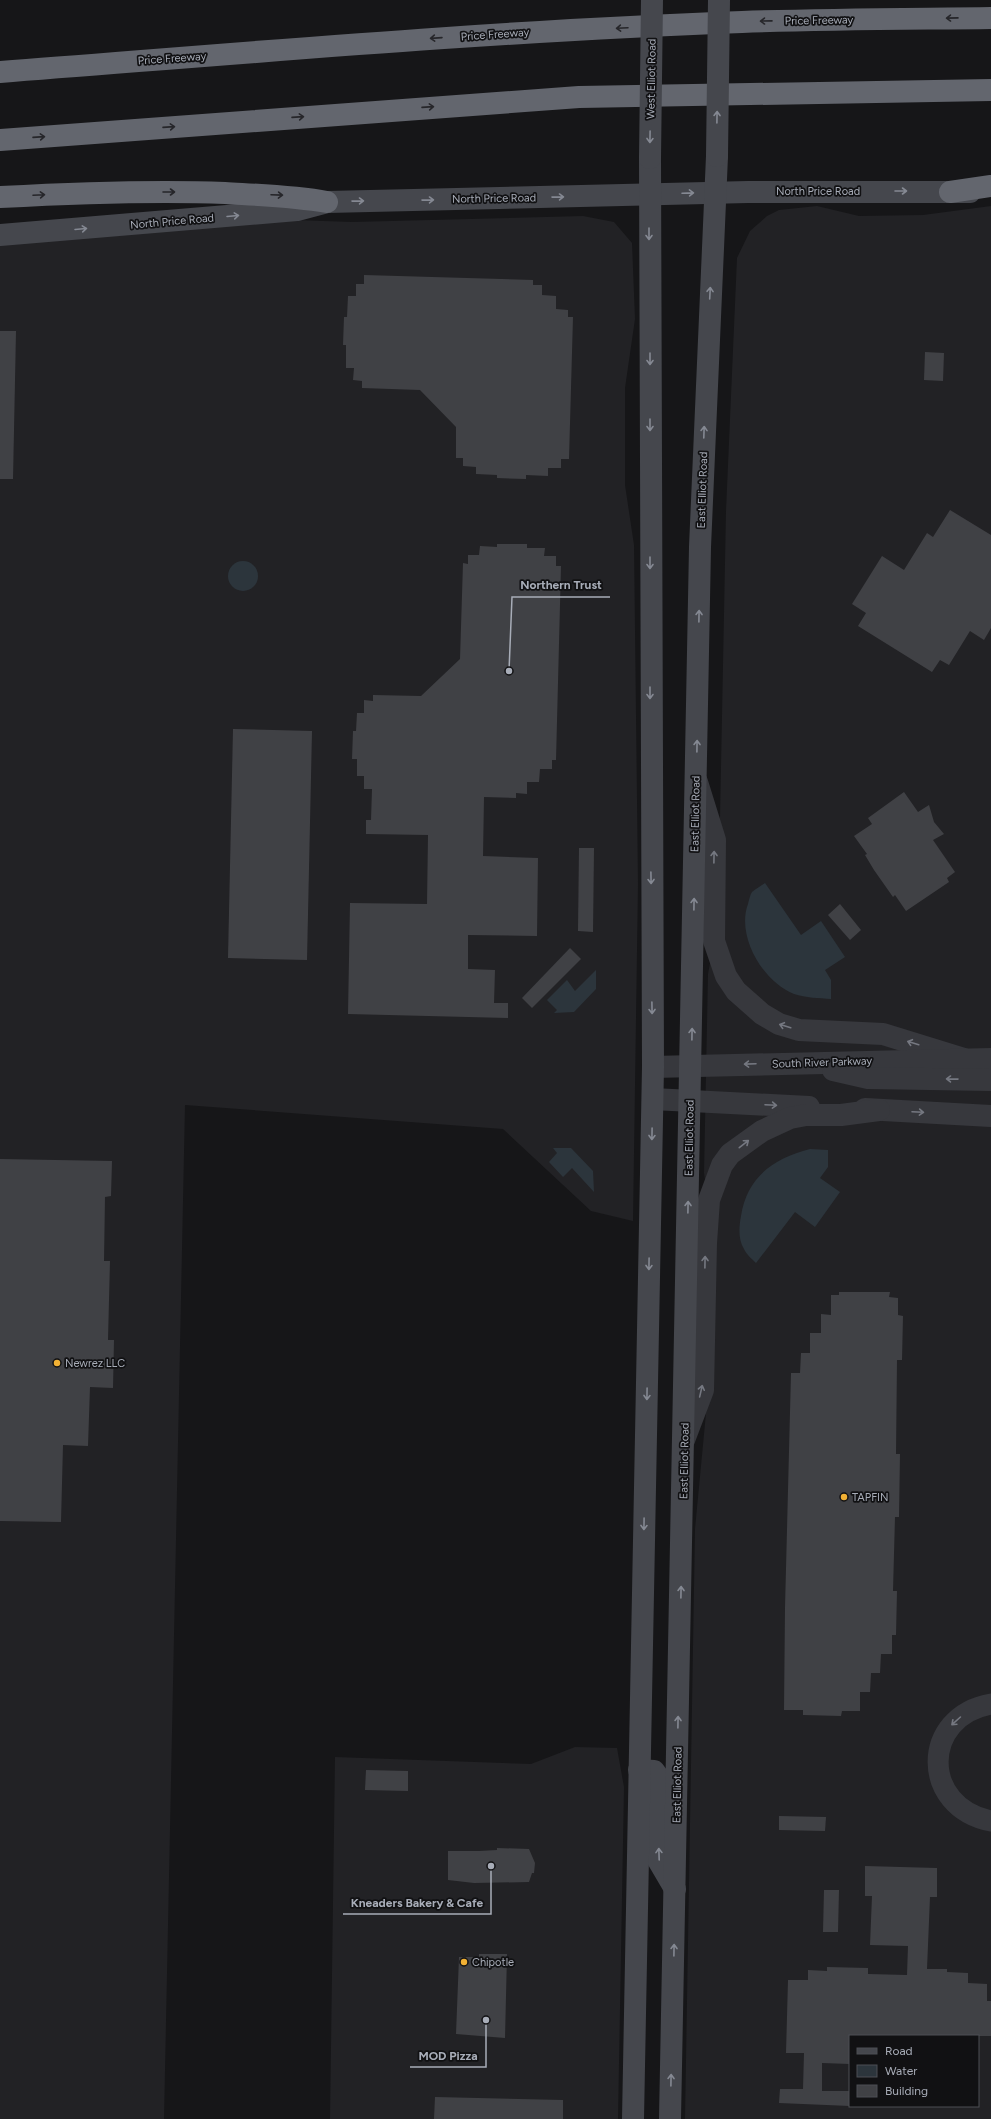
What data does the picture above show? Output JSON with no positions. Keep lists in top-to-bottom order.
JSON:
{
  "streets": {
    "highway": ["Price Freeway"],
    "main road": ["West Elliot Road", "North Price Road", "East Elliot Road"],
    "street": ["South River Parkway"]
  },
  "crossings": [
    ["West Elliot Road", "North Price Road"],
    ["North Price Road", "East Elliot Road"],
    ["East Elliot Road", "South River Parkway"]
  ],
  "one_way": ["West Elliot Road", "North Price Road"],
  "places": [
    "Northern Trust",
    "Newrez LLC",
    "TAPFIN",
    "Kneaders Bakery & Cafe",
    "Chipotle",
    "MOD Pizza"
  ],
  "legend": ["Road", "Water", "Building"]
}
